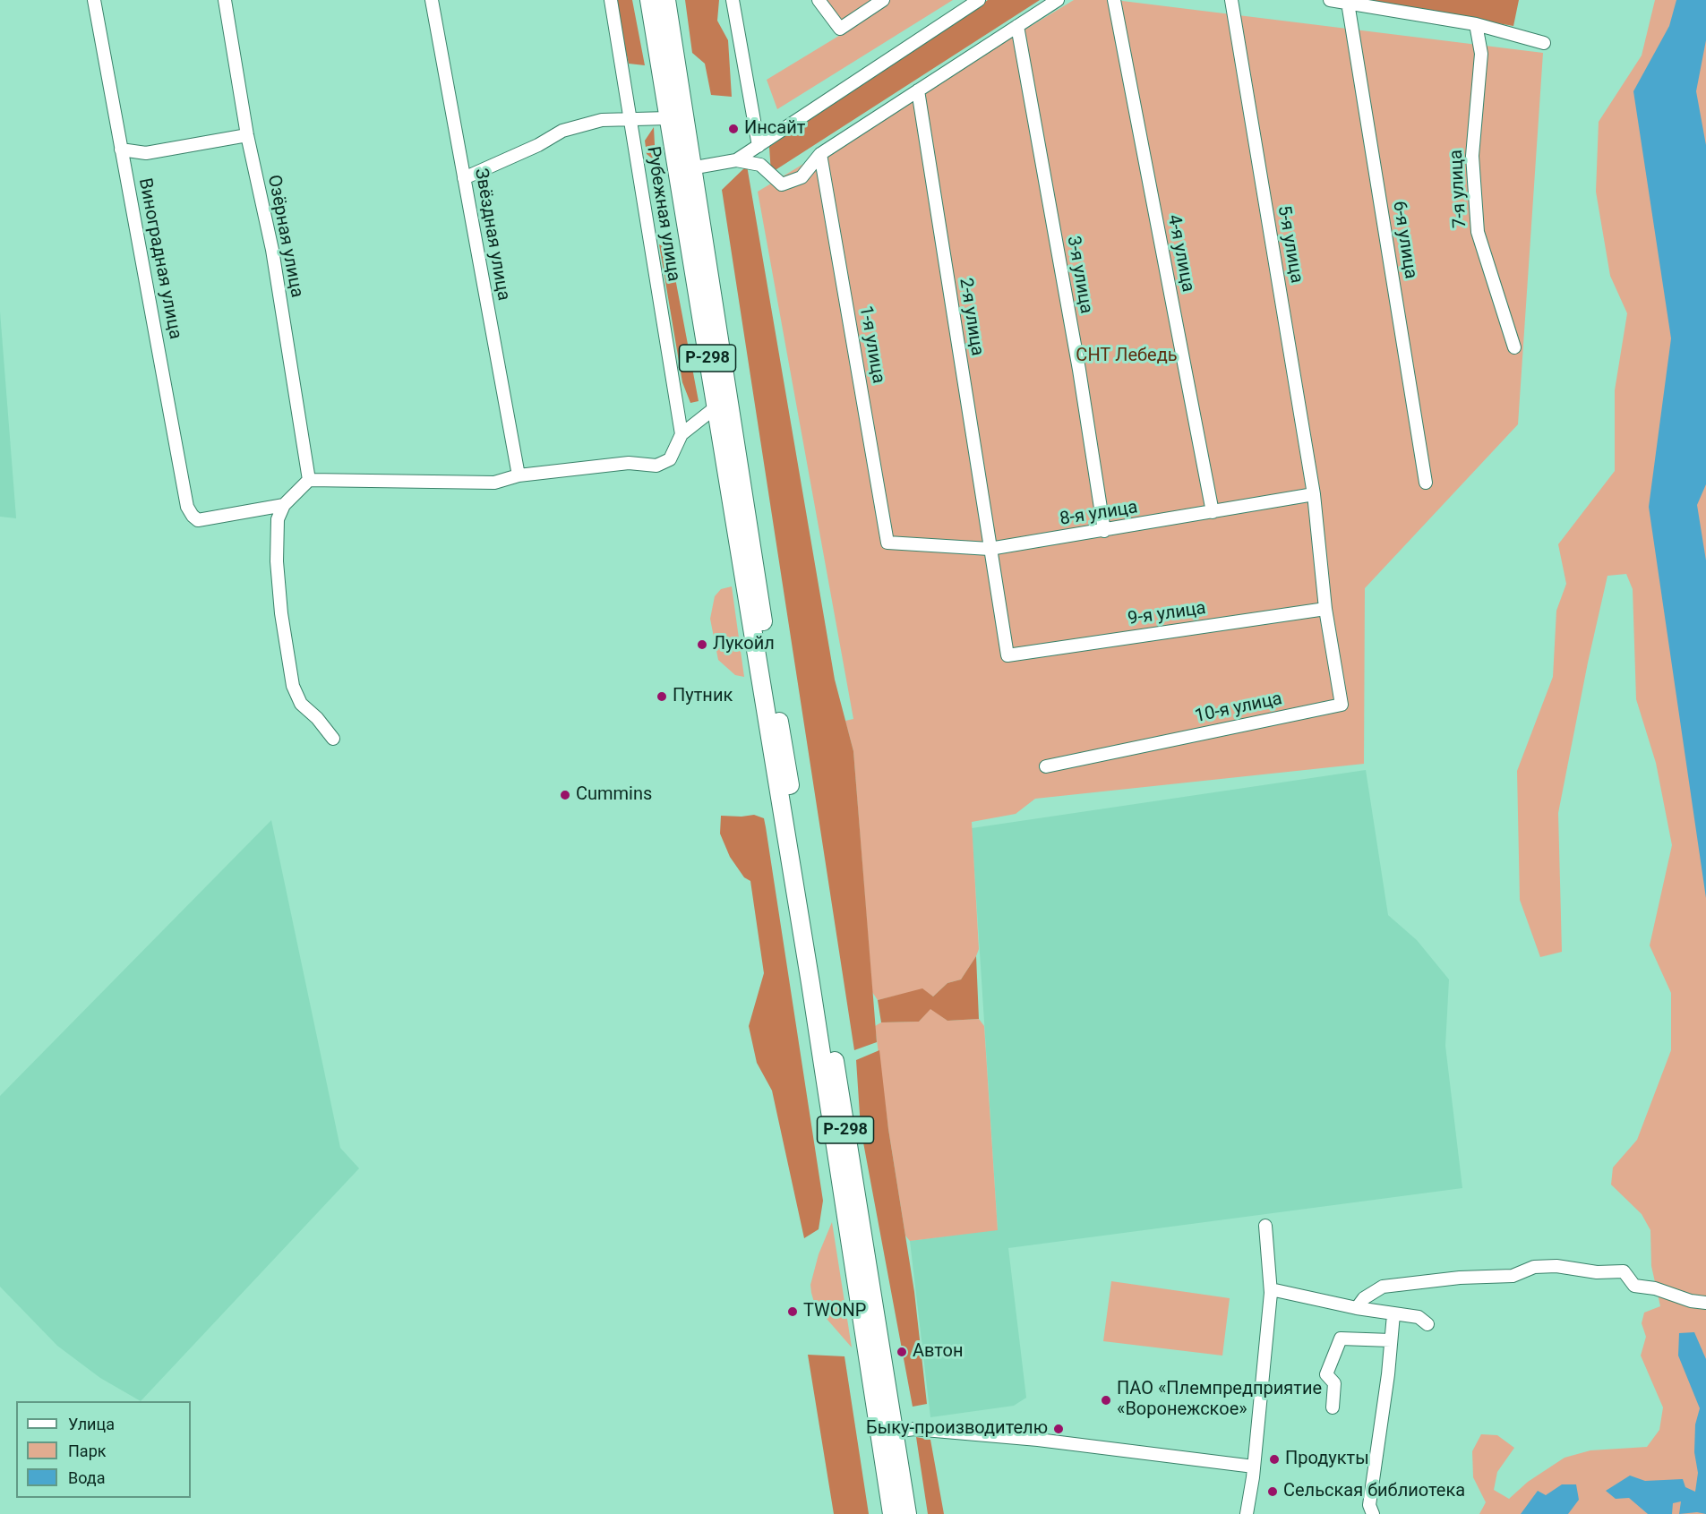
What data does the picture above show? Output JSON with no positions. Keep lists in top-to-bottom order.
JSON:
{
  "streets": {
    "highway": ["Р-298"],
    "street": [
      "7-я улица",
      "Рубежная улица",
      "Звёздная улица",
      "Озёрная улица",
      "6-я улица",
      "5-я улица",
      "4-я улица",
      "Виноградная улица",
      "3-я улица",
      "2-я улица",
      "1-я улица",
      "8-я улица",
      "9-я улица",
      "10-я улица"
    ]
  },
  "crossings": [
    ["5-я улица", "8-я улица"],
    ["4-я улица", "8-я улица"],
    ["3-я улица", "8-я улица"],
    ["2-я улица", "8-я улица"],
    ["2-я улица", "9-я улица"],
    ["1-я улица", "8-я улица"],
    ["8-я улица", "9-я улица"],
    ["9-я улица", "10-я улица"]
  ],
  "parks": ["СНТ Лебедь"],
  "places": [
    "Инсайт",
    "Лукойл",
    "Путник",
    "Cummins",
    "TWONP",
    "Автон",
    "ПАО «Племпредприятие «Воронежское»",
    "Быку-производителю",
    "Продукты",
    "Сельская библиотека"
  ],
  "legend": ["Улица", "Парк", "Вода"]
}
